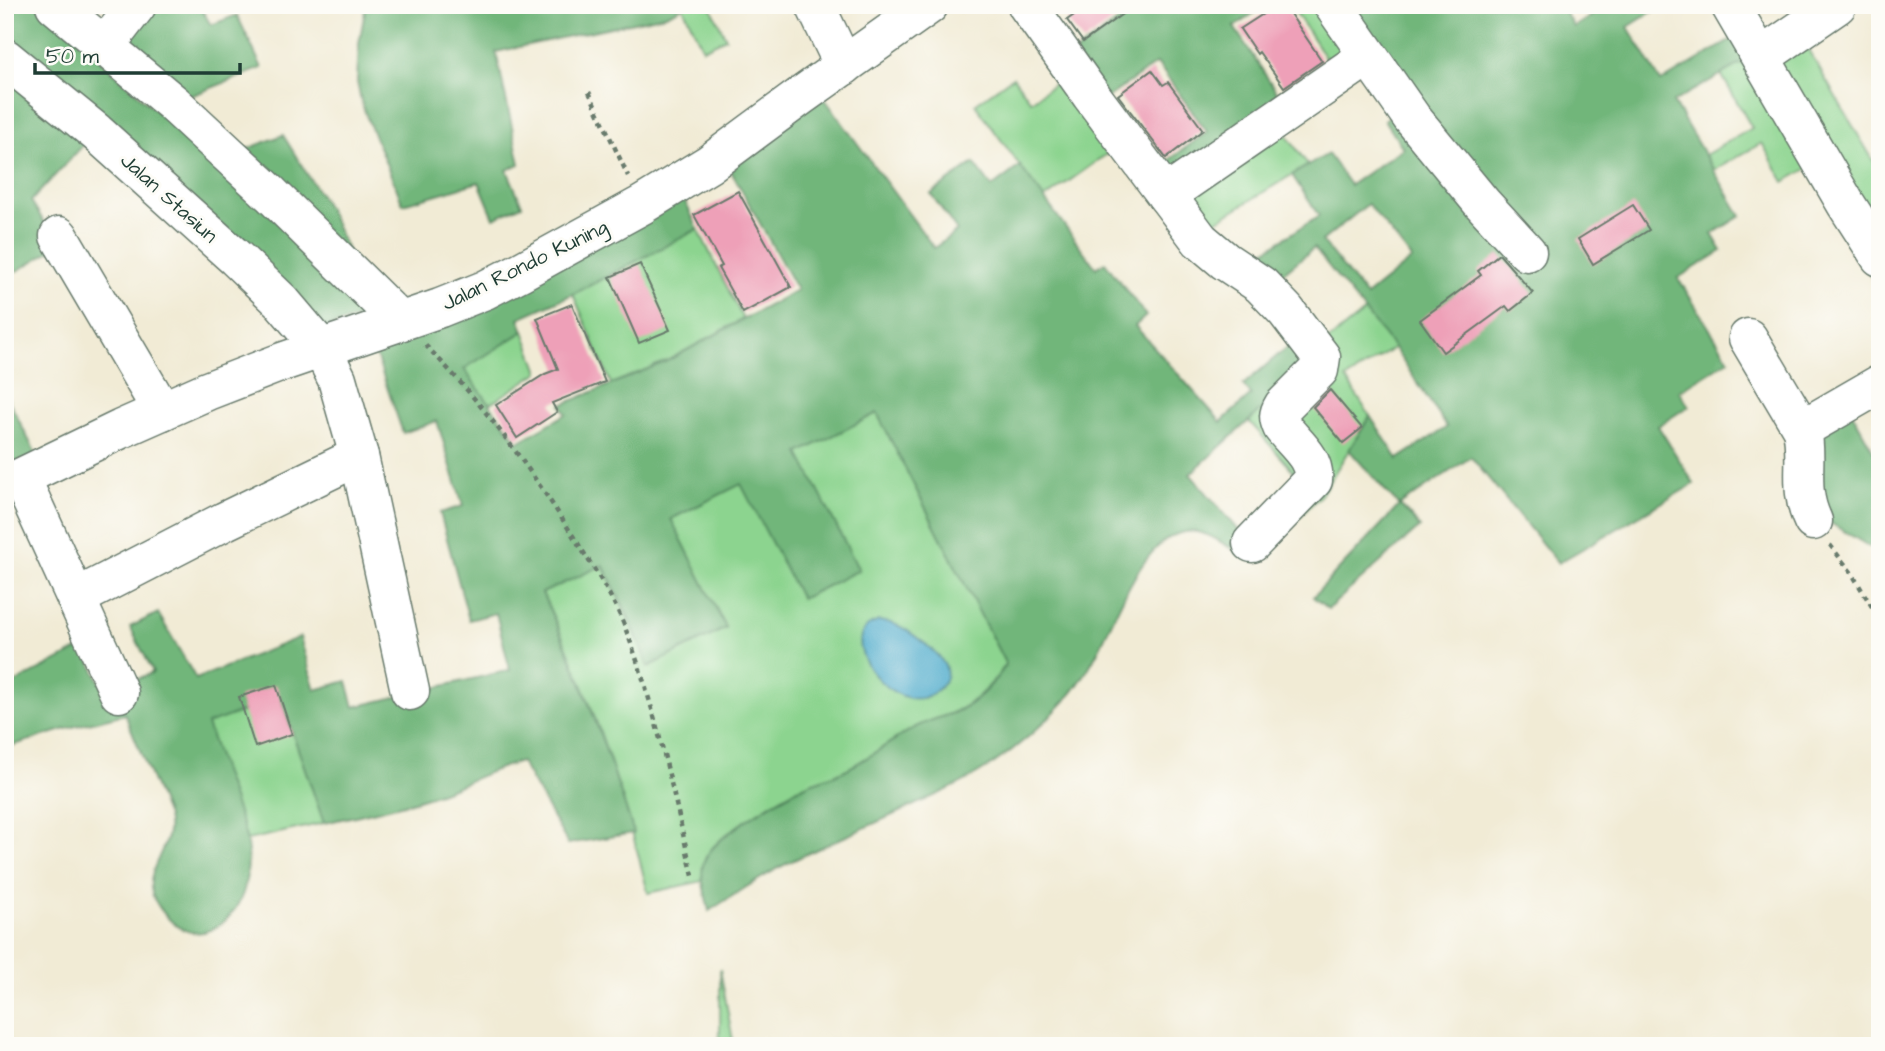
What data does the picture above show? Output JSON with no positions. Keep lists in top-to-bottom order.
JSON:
{
  "streets": {
    "street": ["Jalan Stasiun", "Jalan Rondo Kuning"]
  },
  "crossings": [
    ["Jalan Stasiun", "Jalan Rondo Kuning"]
  ],
  "scale_bar": "50 m"
}
